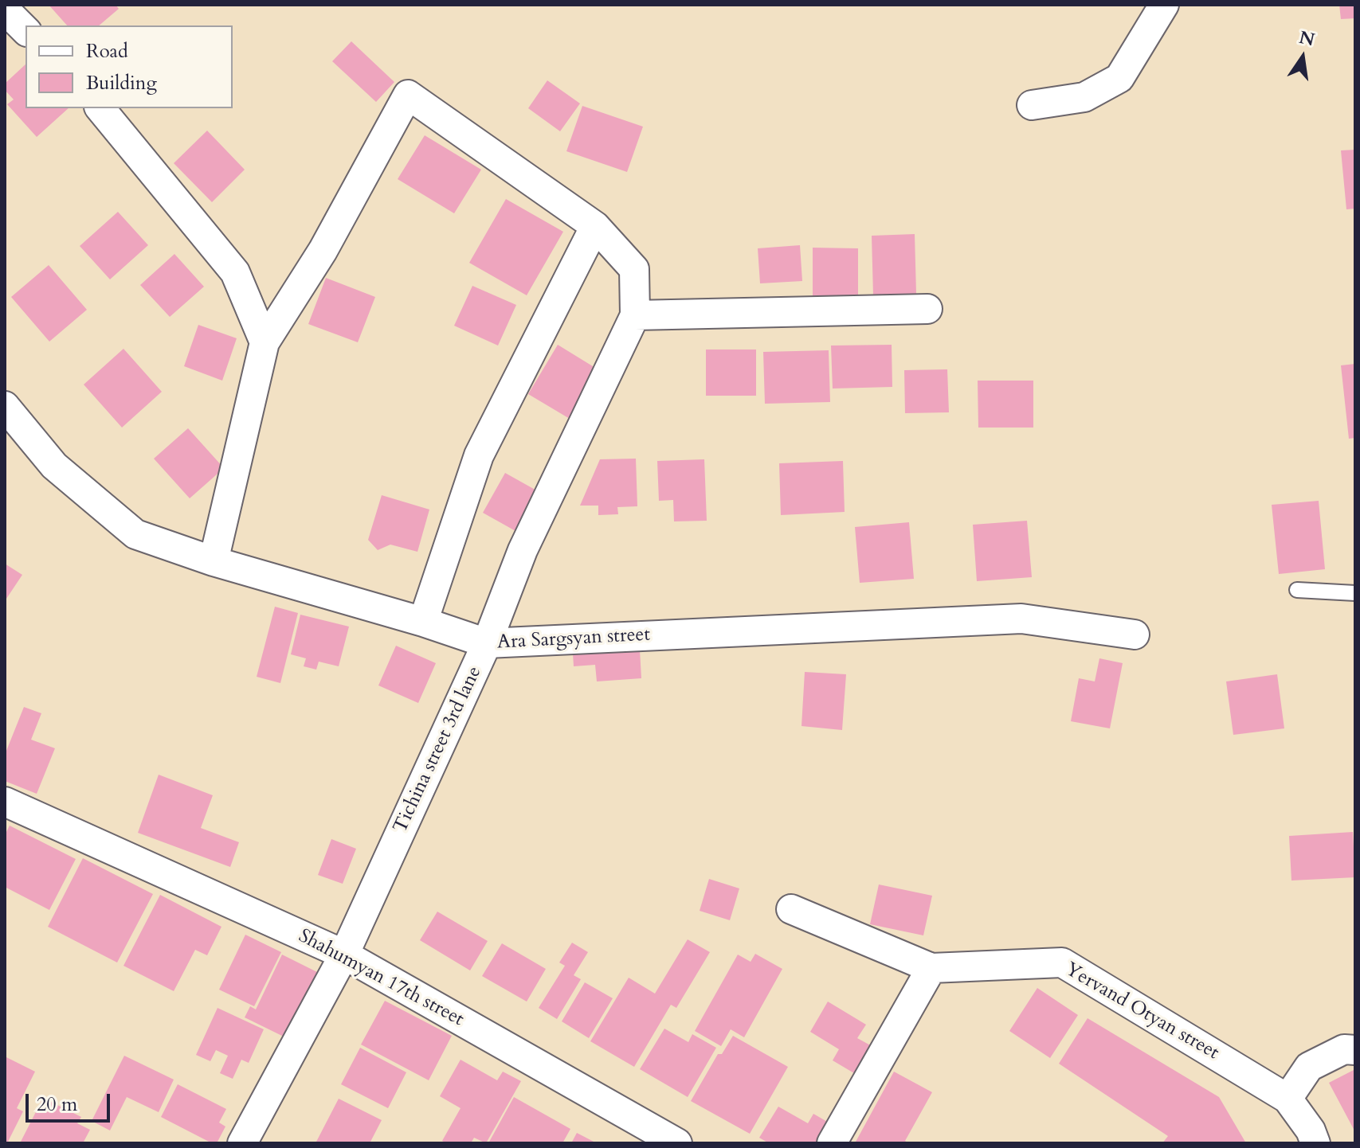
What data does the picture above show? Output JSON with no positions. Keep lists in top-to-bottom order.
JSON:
{
  "streets": {
    "street": [
      "Ara Sargsyan street",
      "Tichina street 3rd lane",
      "Shahumyan 17th street",
      "Yervand Otyan street"
    ]
  },
  "crossings": [
    ["Ara Sargsyan street", "Tichina street 3rd lane"],
    ["Tichina street 3rd lane", "Shahumyan 17th street"]
  ],
  "legend": ["Road", "Building"],
  "scale_bar": "20 m",
  "north": "top"
}
